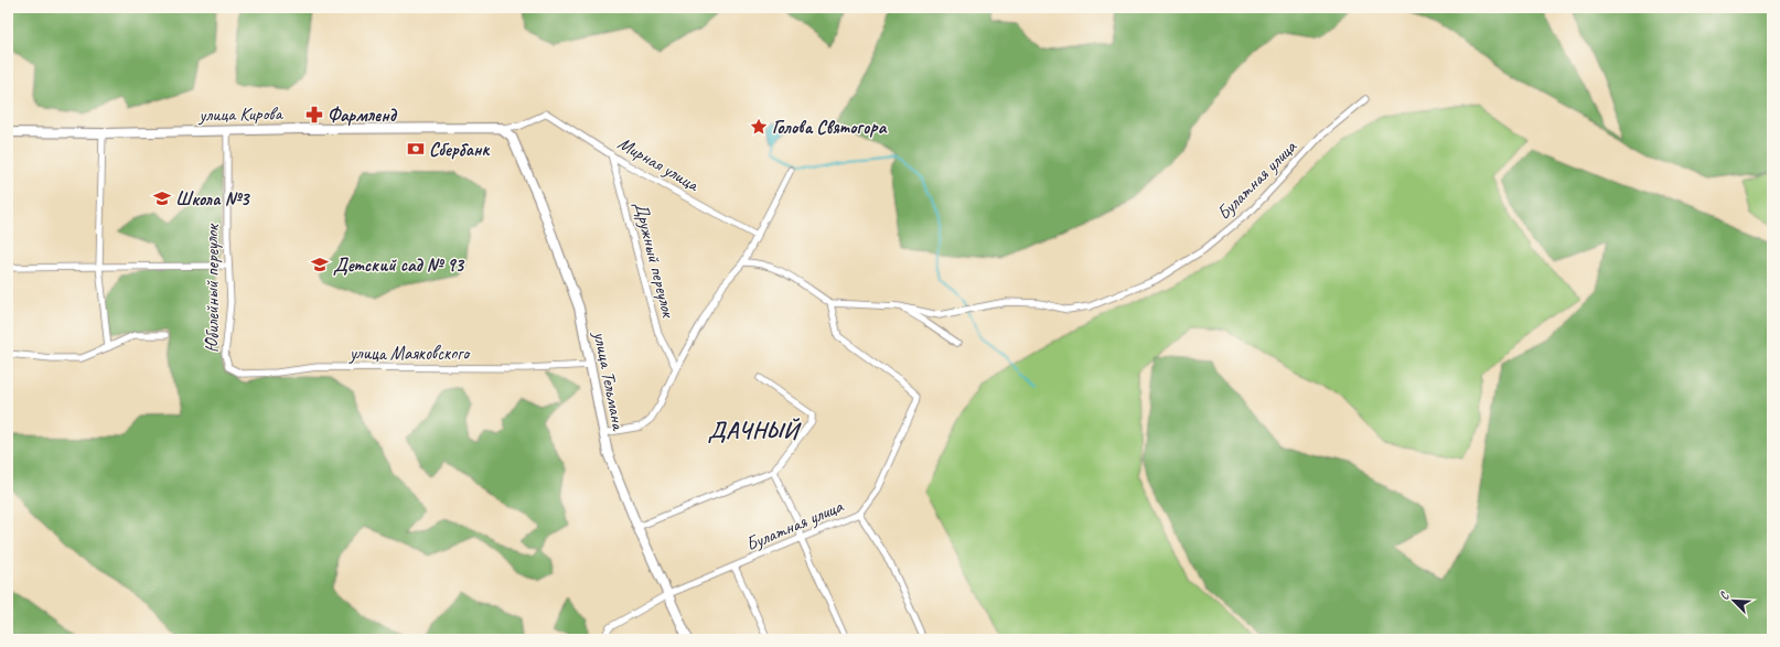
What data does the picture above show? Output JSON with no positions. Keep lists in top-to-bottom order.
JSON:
{
  "streets": {
    "street": [
      "улица Кирова",
      "Мирная улица",
      "Булатная улица",
      "Дружный переулок",
      "Юбилейный переулок",
      "улица Маяковского",
      "улица Тельмана"
    ]
  },
  "crossings": [
    ["улица Кирова", "Мирная улица"],
    ["улица Кирова", "Юбилейный переулок"],
    ["улица Кирова", "улица Тельмана"],
    ["Мирная улица", "Дружный переулок"],
    ["Мирная улица", "улица Тельмана"],
    ["Булатная улица", "улица Тельмана"],
    ["Юбилейный переулок", "улица Маяковского"],
    ["улица Маяковского", "улица Тельмана"]
  ],
  "districts": ["ДАЧНЫЙ"],
  "places": {
    "pharmacy": ["Фармленд"],
    "place": ["Голова Святогора"],
    "bank": ["Сбербанк"],
    "school or university": ["Школа №3", "Детский сад № 93"]
  },
  "north": "top left"
}
